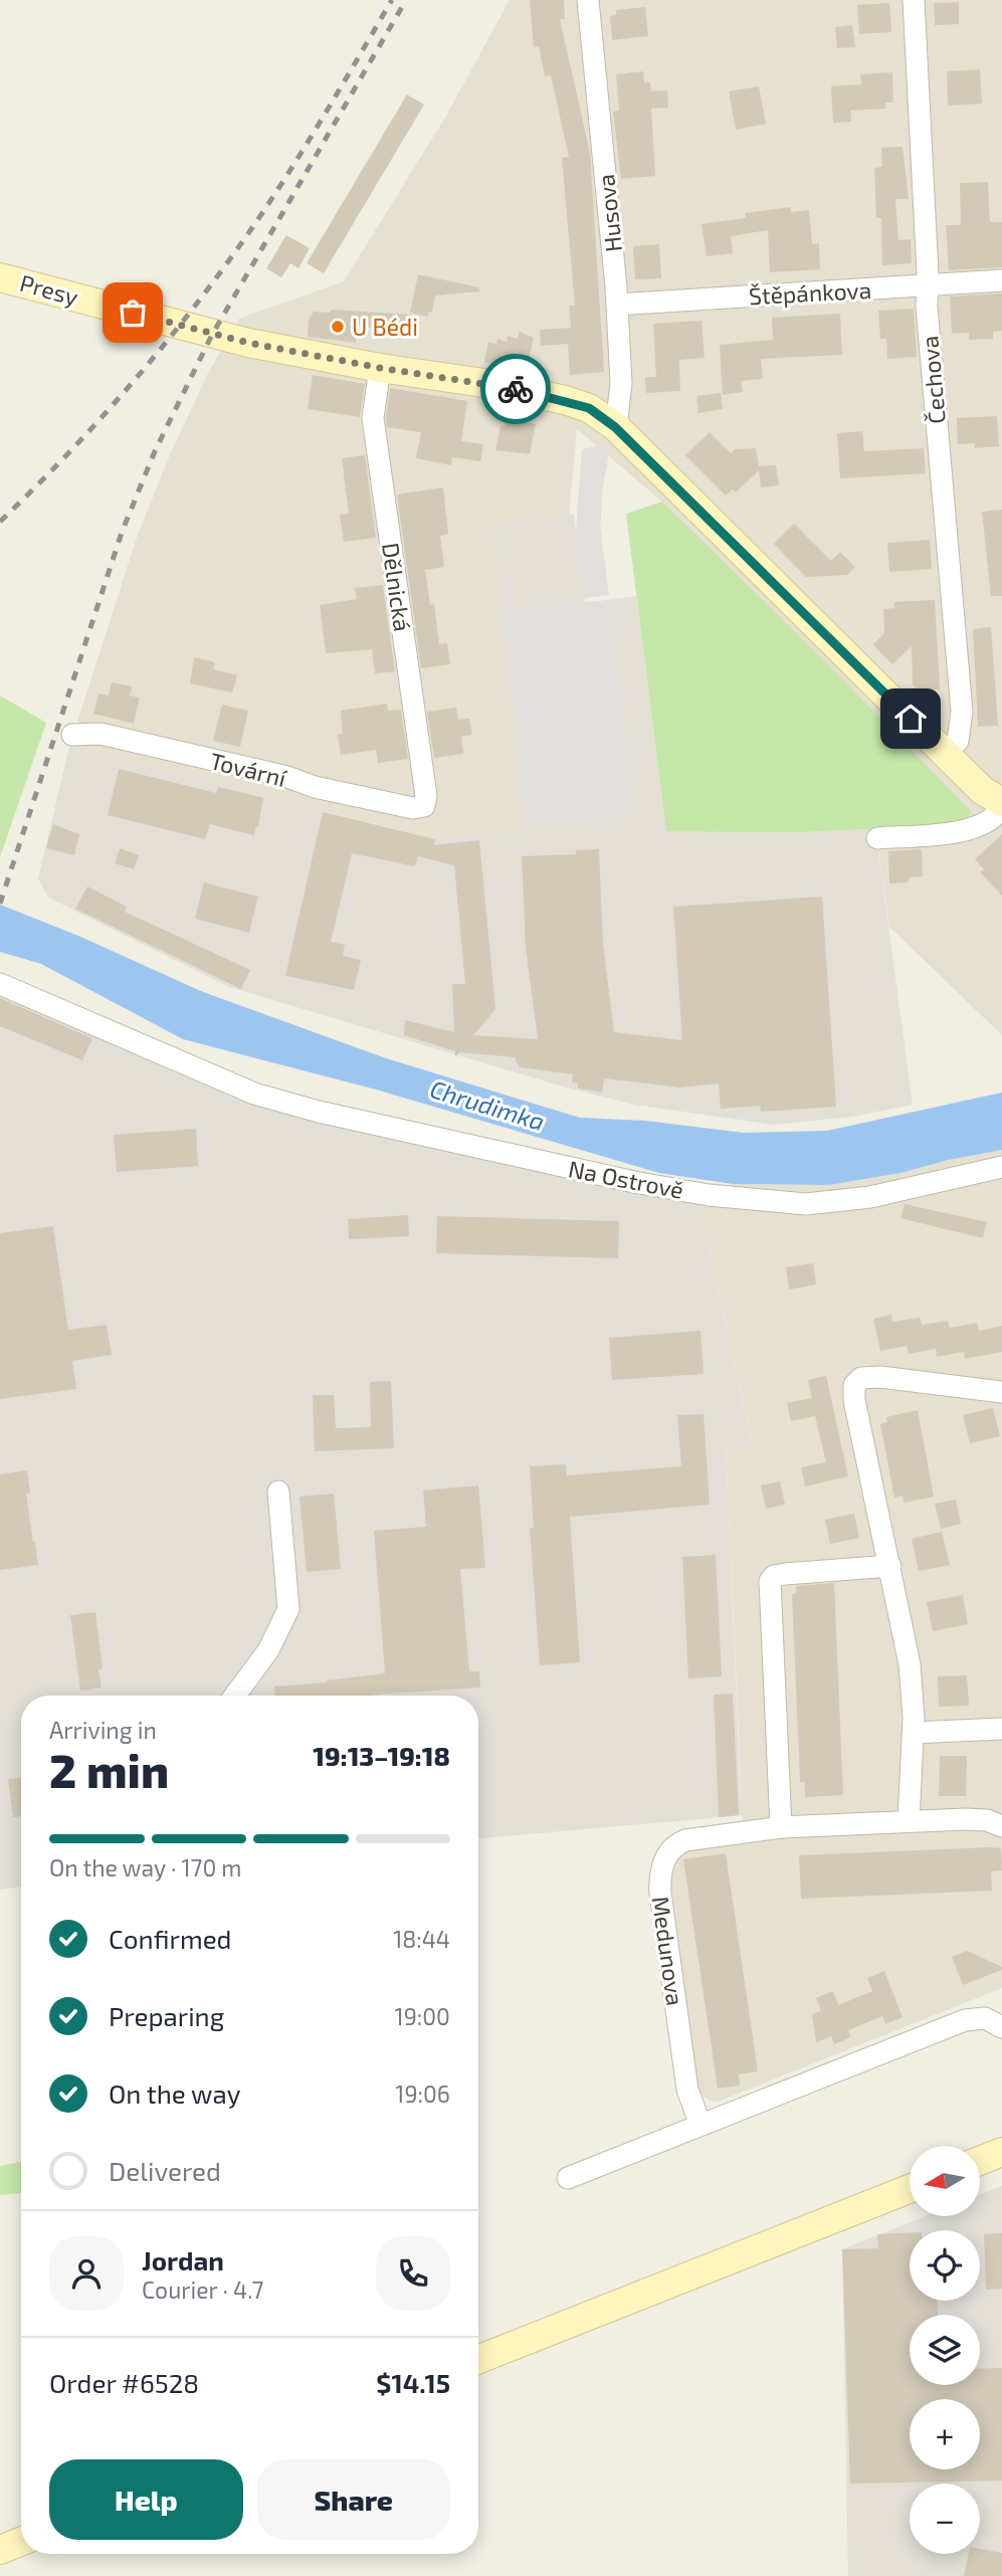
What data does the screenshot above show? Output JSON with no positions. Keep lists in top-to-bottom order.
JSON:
{
  "streets": {
    "street": [
      "Husova",
      "Presy",
      "Štěpánkova",
      "Čechova",
      "Dělnická",
      "Tovární",
      "Na Ostrově",
      "Medunova"
    ]
  },
  "crossings": [
    ["Husova", "Presy"],
    ["Husova", "Štěpánkova"],
    ["Presy", "Čechova"],
    ["Presy", "Dělnická"],
    ["Štěpánkova", "Čechova"],
    ["Dělnická", "Tovární"]
  ],
  "water": ["Chrudimka"],
  "places": ["U Bédi"],
  "north": "left",
  "page": {
    "heading": ["2 min", "Arriving in", "19:13–19:18"],
    "panel": [
      "Jordan",
      "Courier · 4.7",
      "Order #6528",
      "$14.15"
    ],
    "bar": "On the way · 170 m",
    "list": [
      ["Confirmed", "18:44"],
      ["Preparing", "19:00"],
      ["On the way", "19:06"],
      "Delivered"
    ],
    "map_buttons": ["+", "−"],
    "buttons": ["Help", "Share"]
  }
}
